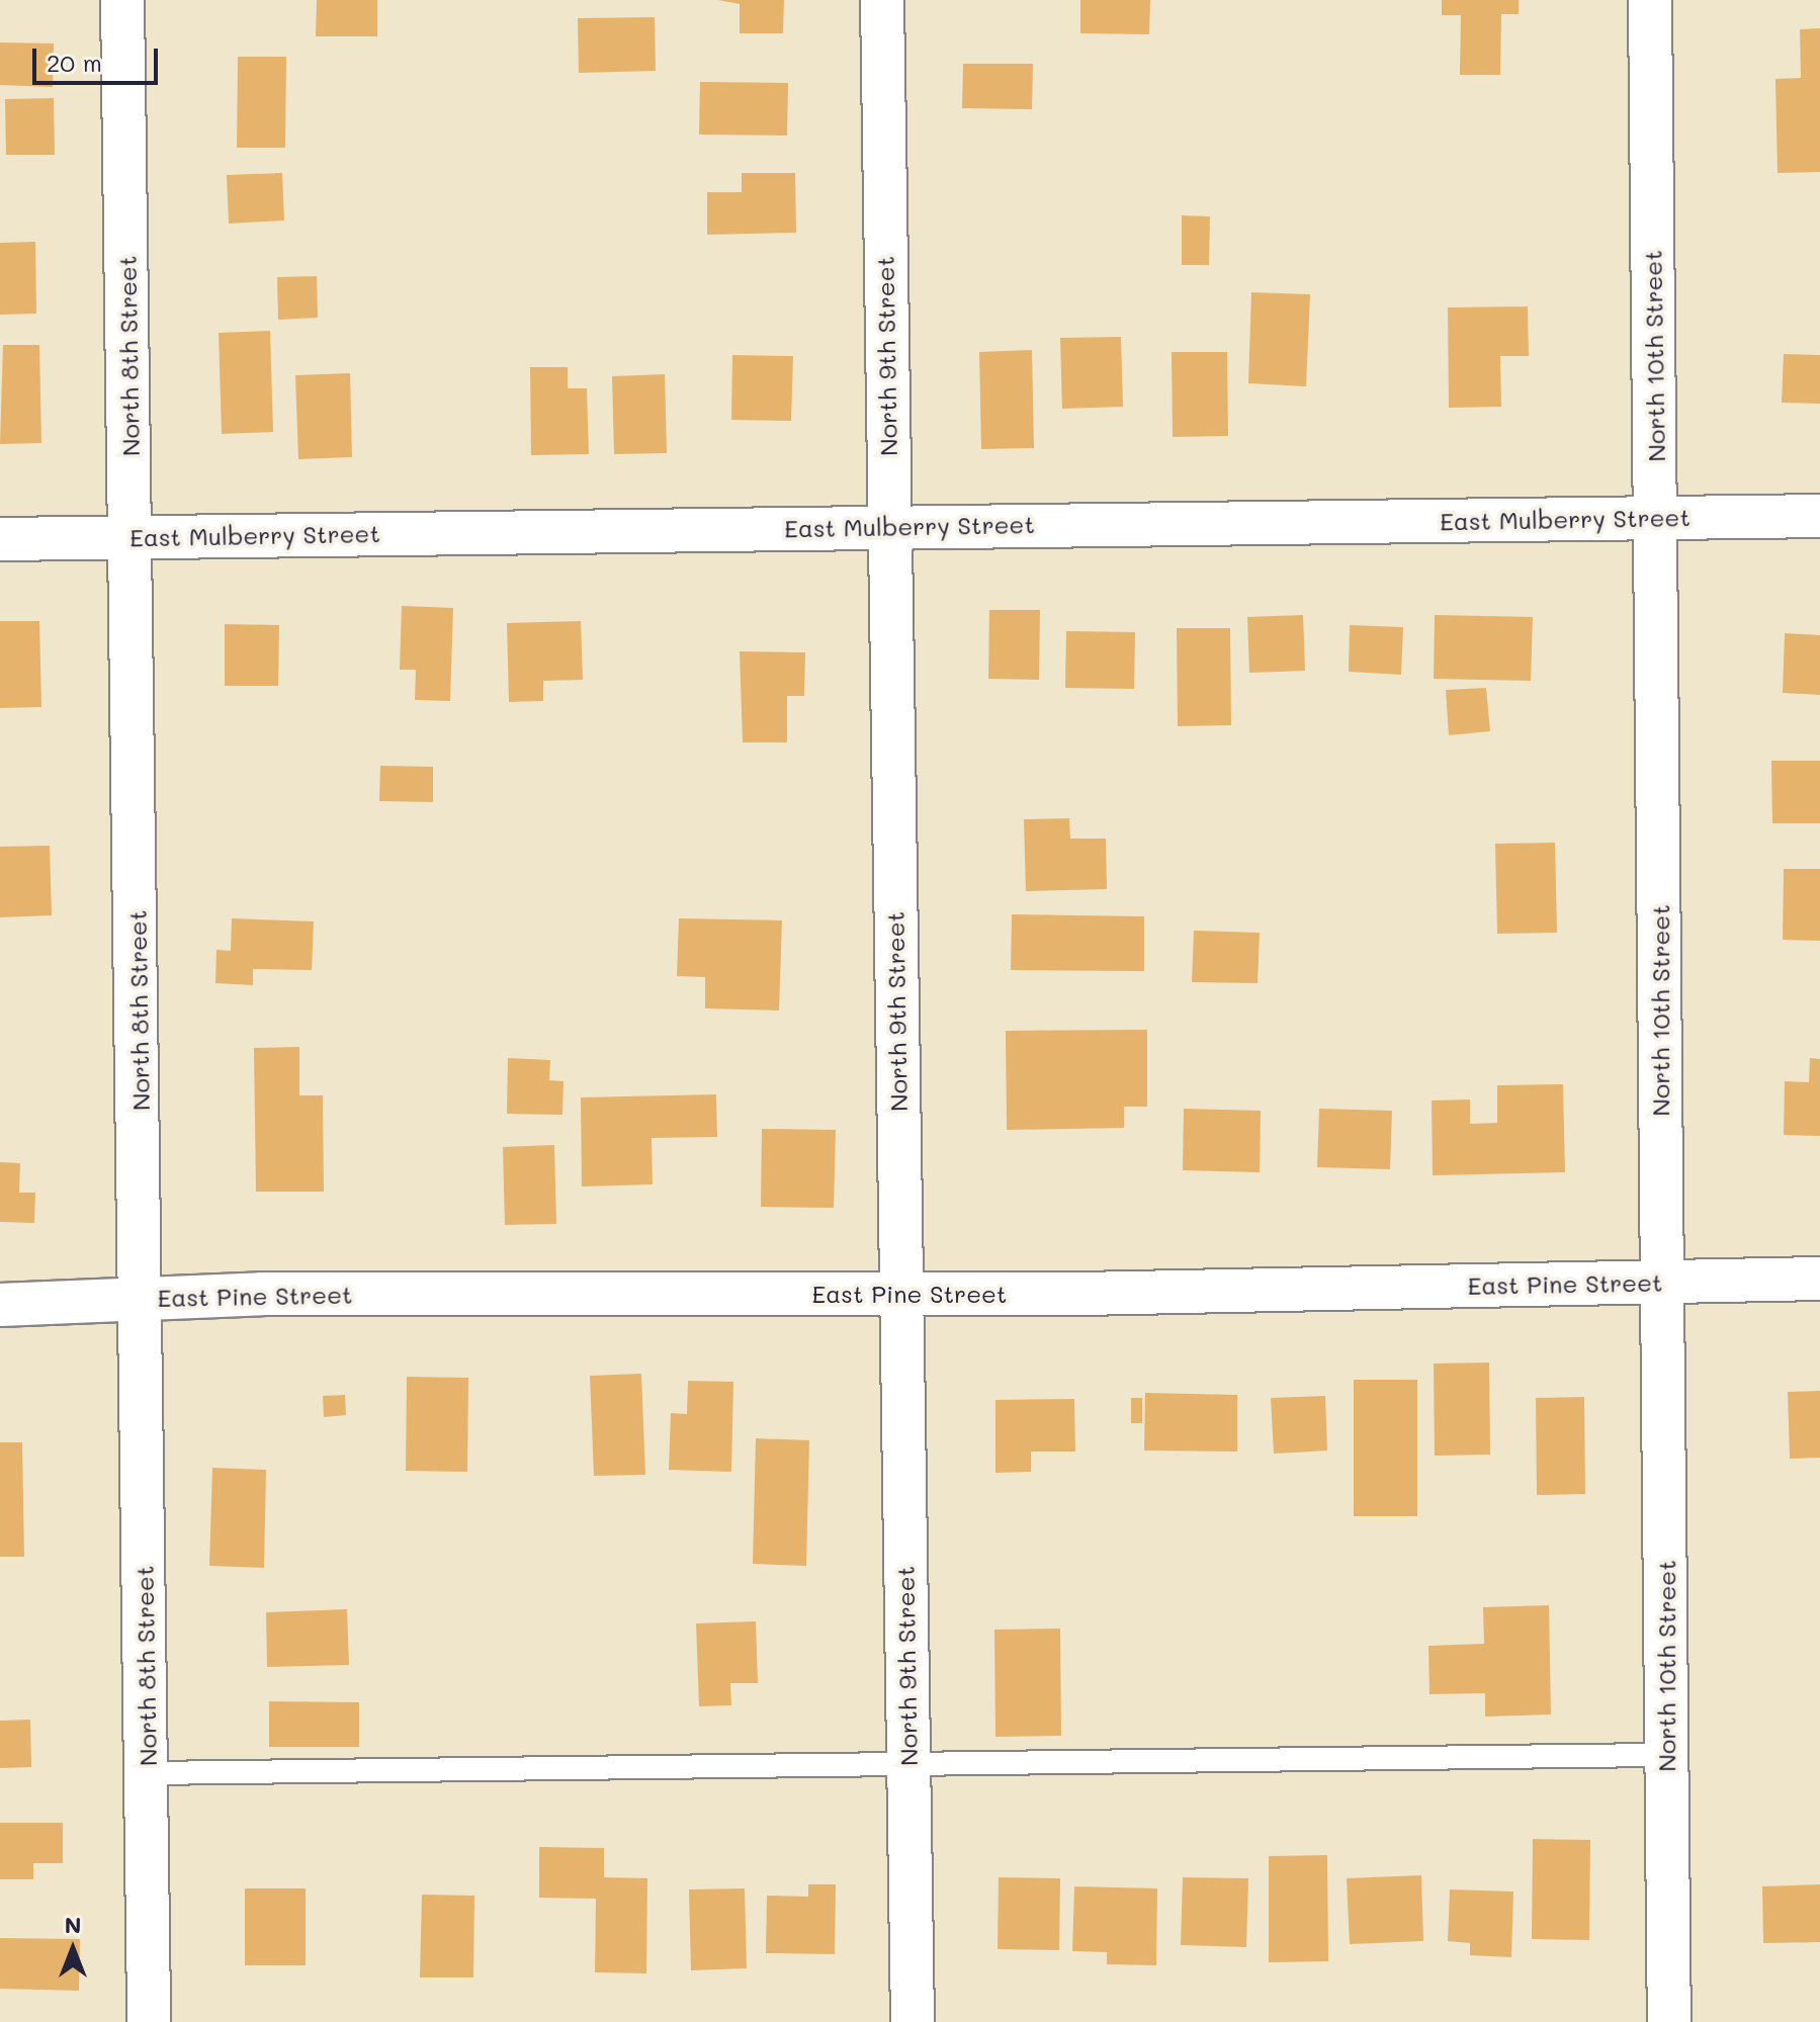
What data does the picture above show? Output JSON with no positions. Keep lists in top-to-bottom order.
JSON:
{
  "streets": {
    "street": [
      "North 8th Street",
      "North 9th Street",
      "North 10th Street",
      "East Mulberry Street",
      "East Pine Street"
    ]
  },
  "crossings": [
    ["North 8th Street", "East Mulberry Street"],
    ["North 8th Street", "East Pine Street"],
    ["North 9th Street", "East Mulberry Street"],
    ["North 9th Street", "East Pine Street"],
    ["North 10th Street", "East Mulberry Street"],
    ["North 10th Street", "East Pine Street"]
  ],
  "scale_bar": "20 m",
  "north": "top"
}
